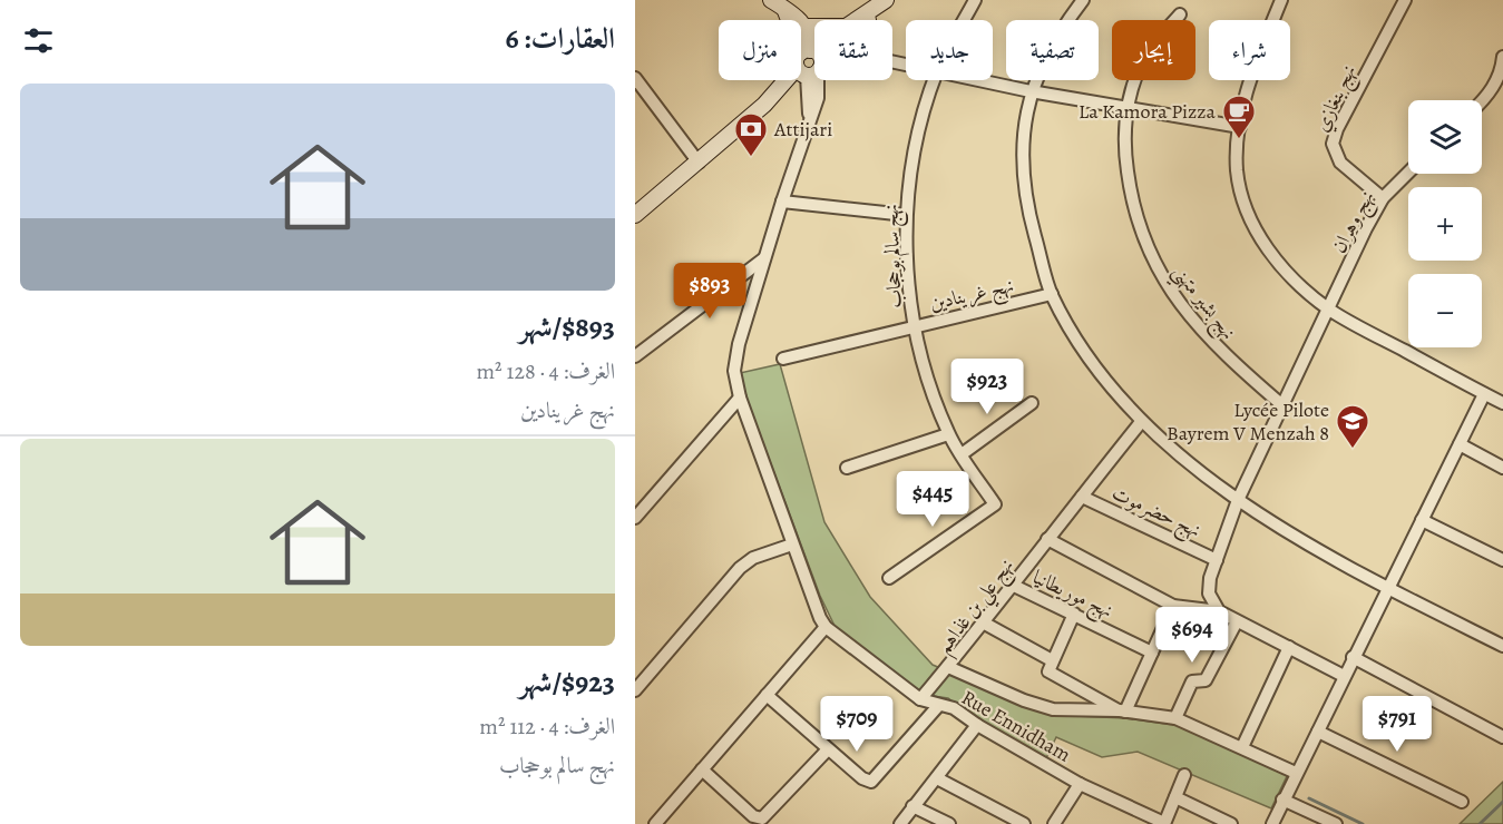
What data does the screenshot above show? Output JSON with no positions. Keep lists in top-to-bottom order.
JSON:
{
  "streets": {
    "street": [
      "نهج بنغازي",
      "نهج وهران",
      "نهج سالم بوحجاب",
      "نهج غرينادين",
      "نهج بشير متهني",
      "نهج حضرموت",
      "نهج موريطانيا",
      "نهج علي بن غذاهم",
      "Rue Ennidham"
    ]
  },
  "crossings": [
    ["نهج بنغازي", "نهج وهران"],
    ["نهج وهران", "نهج بشير متهني"],
    ["نهج وهران", "نهج حضرموت"],
    ["نهج سالم بوحجاب", "نهج غرينادين"],
    ["نهج حضرموت", "نهج علي بن غذاهم"],
    ["نهج موريطانيا", "نهج علي بن غذاهم"]
  ],
  "places": {
    "cafe": ["La Kamora Pizza"],
    "bank": ["Attijari"],
    "school or university": ["Lycée Pilote Bayrem V Menzah 8"]
  },
  "page": {
    "heading": "العقارات: 6",
    "chip": [
      "شراء",
      "إيجار",
      "تصفية",
      "جديد",
      "شقة",
      "منزل"
    ],
    "list": [
      {
        "name": "$893/شهر",
        "note": "الغرف: 4 · 128 m² · نهج غرينادين"
      },
      {
        "name": "$923/شهر",
        "note": "الغرف: 4 · 112 m² · نهج سالم بوحجاب"
      }
    ],
    "map_buttons": ["+", "−"],
    "price": [
      "$893",
      "$923",
      "$445",
      "$694",
      "$709",
      "$791"
    ]
  }
}
